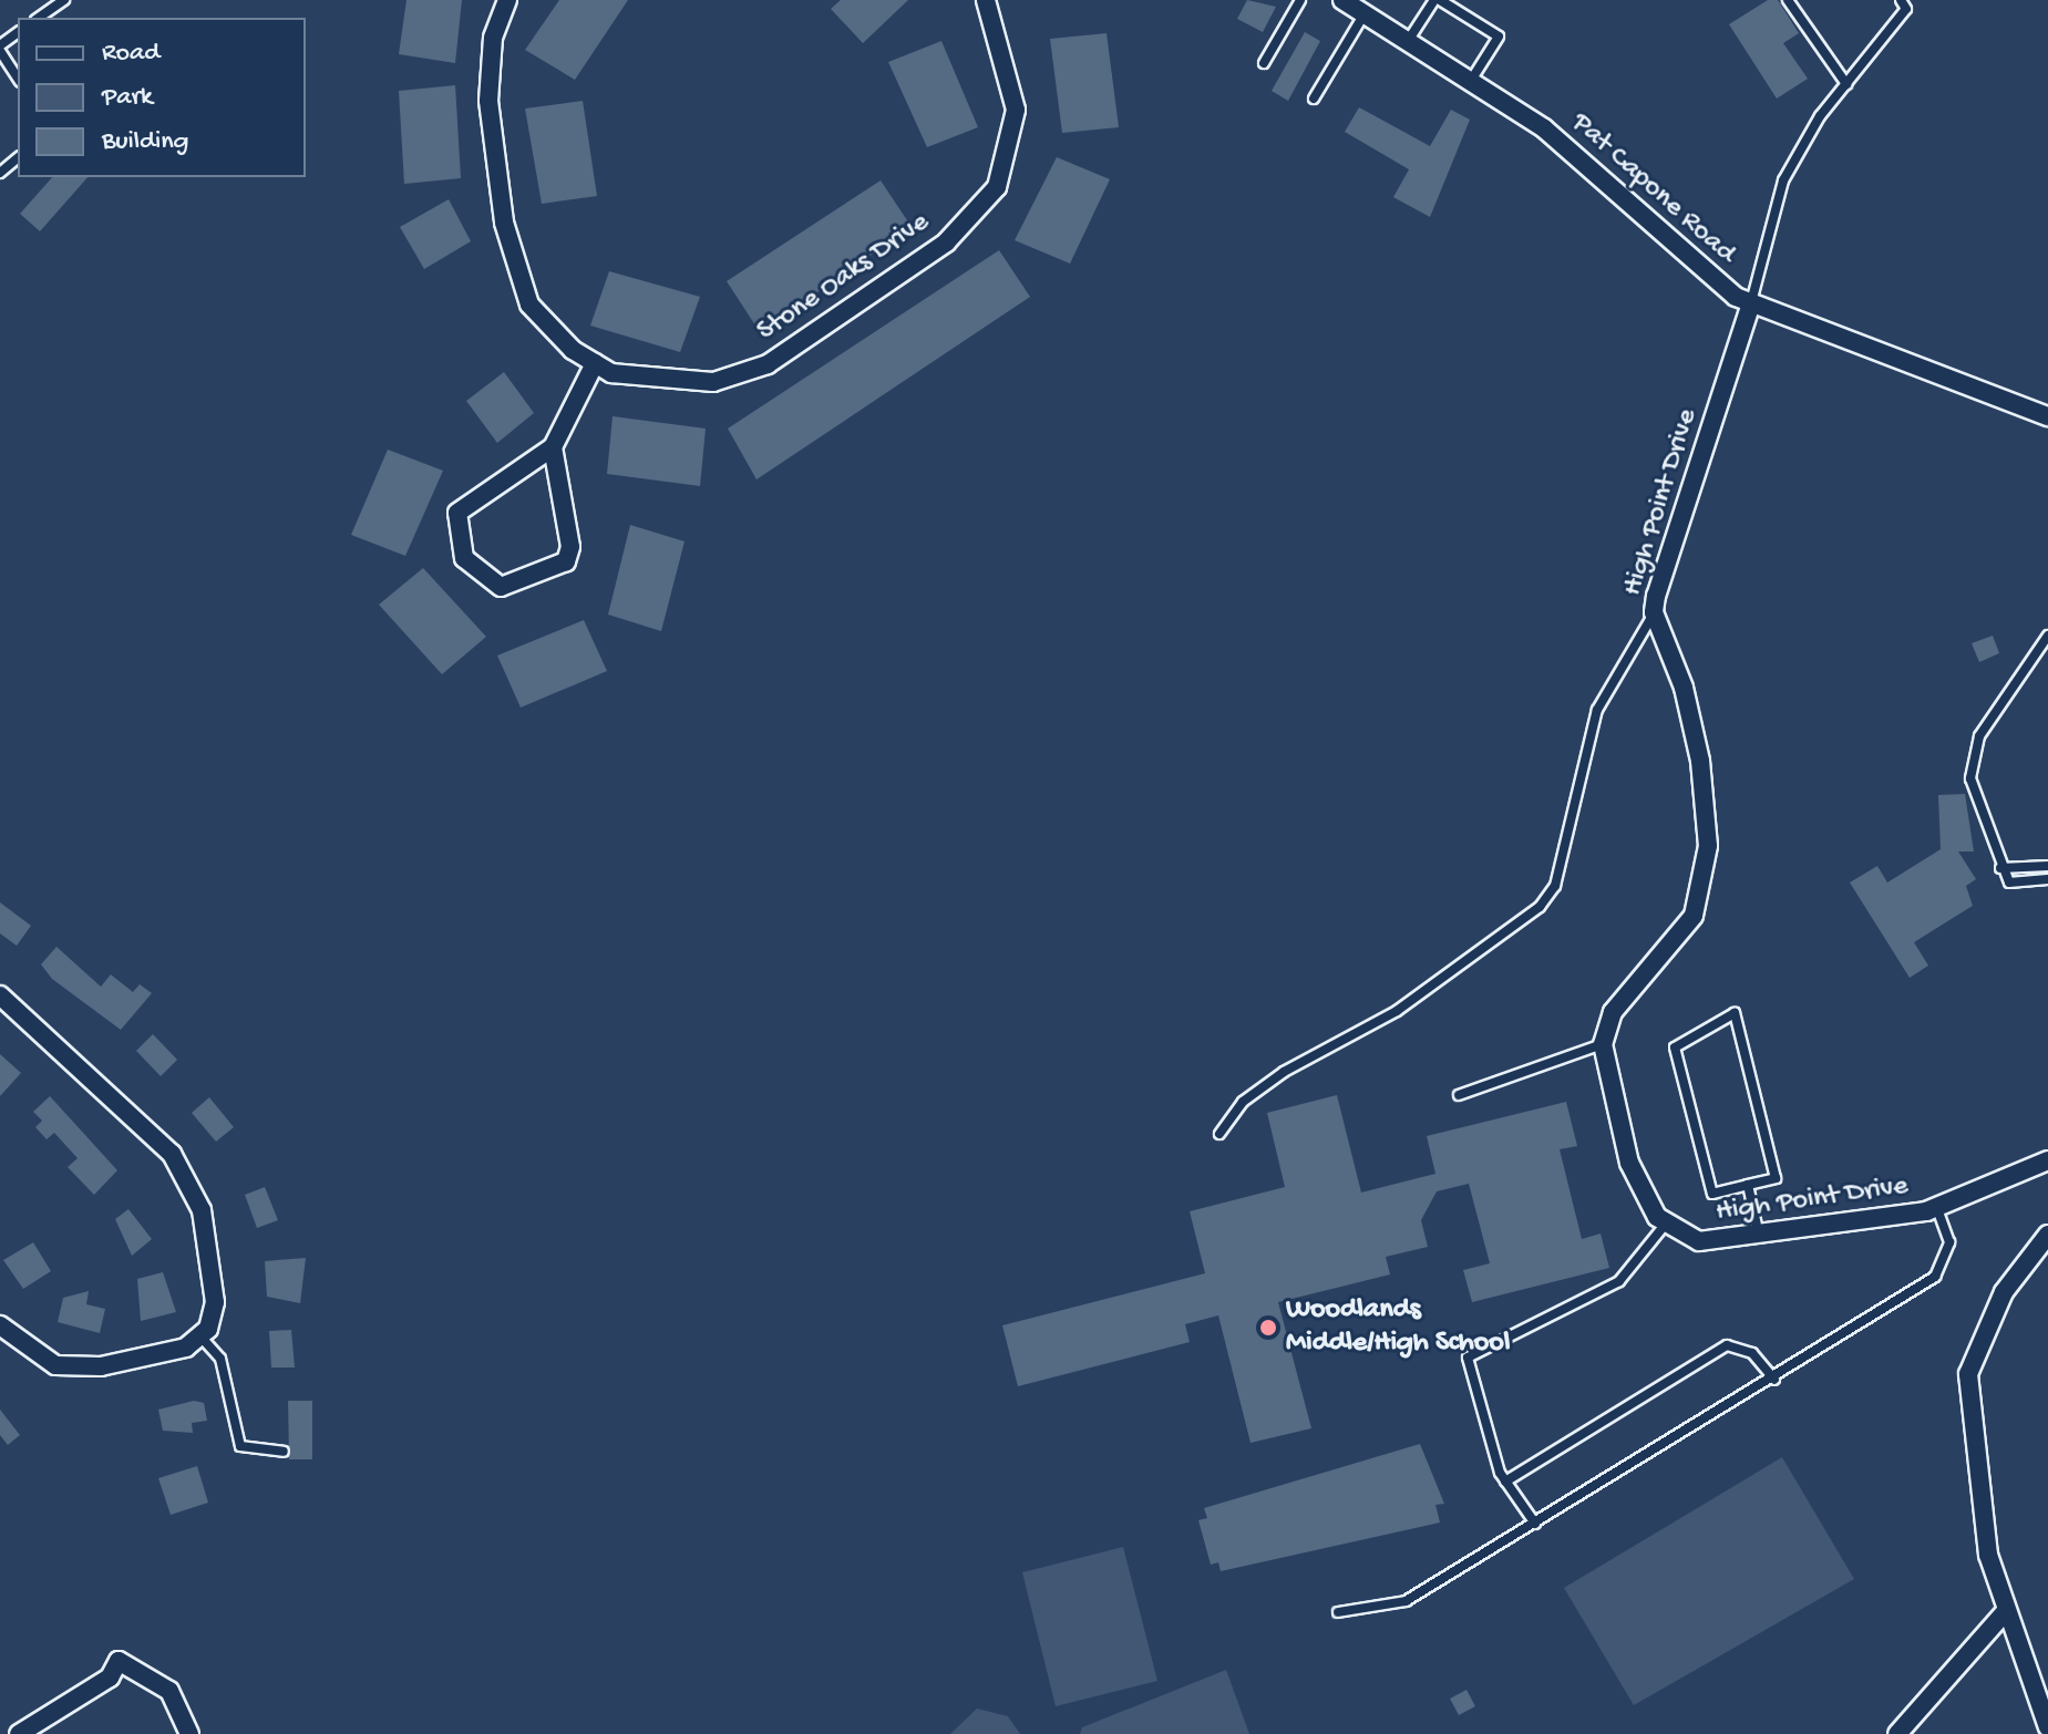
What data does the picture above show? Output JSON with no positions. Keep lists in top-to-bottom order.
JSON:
{
  "streets": {
    "street": ["Pat Capone Road", "Stone Oaks Drive", "High Point Drive"]
  },
  "crossings": [
    ["Pat Capone Road", "High Point Drive"]
  ],
  "places": ["Woodlands Middle/High School"],
  "legend": ["Road", "Park", "Building"]
}
